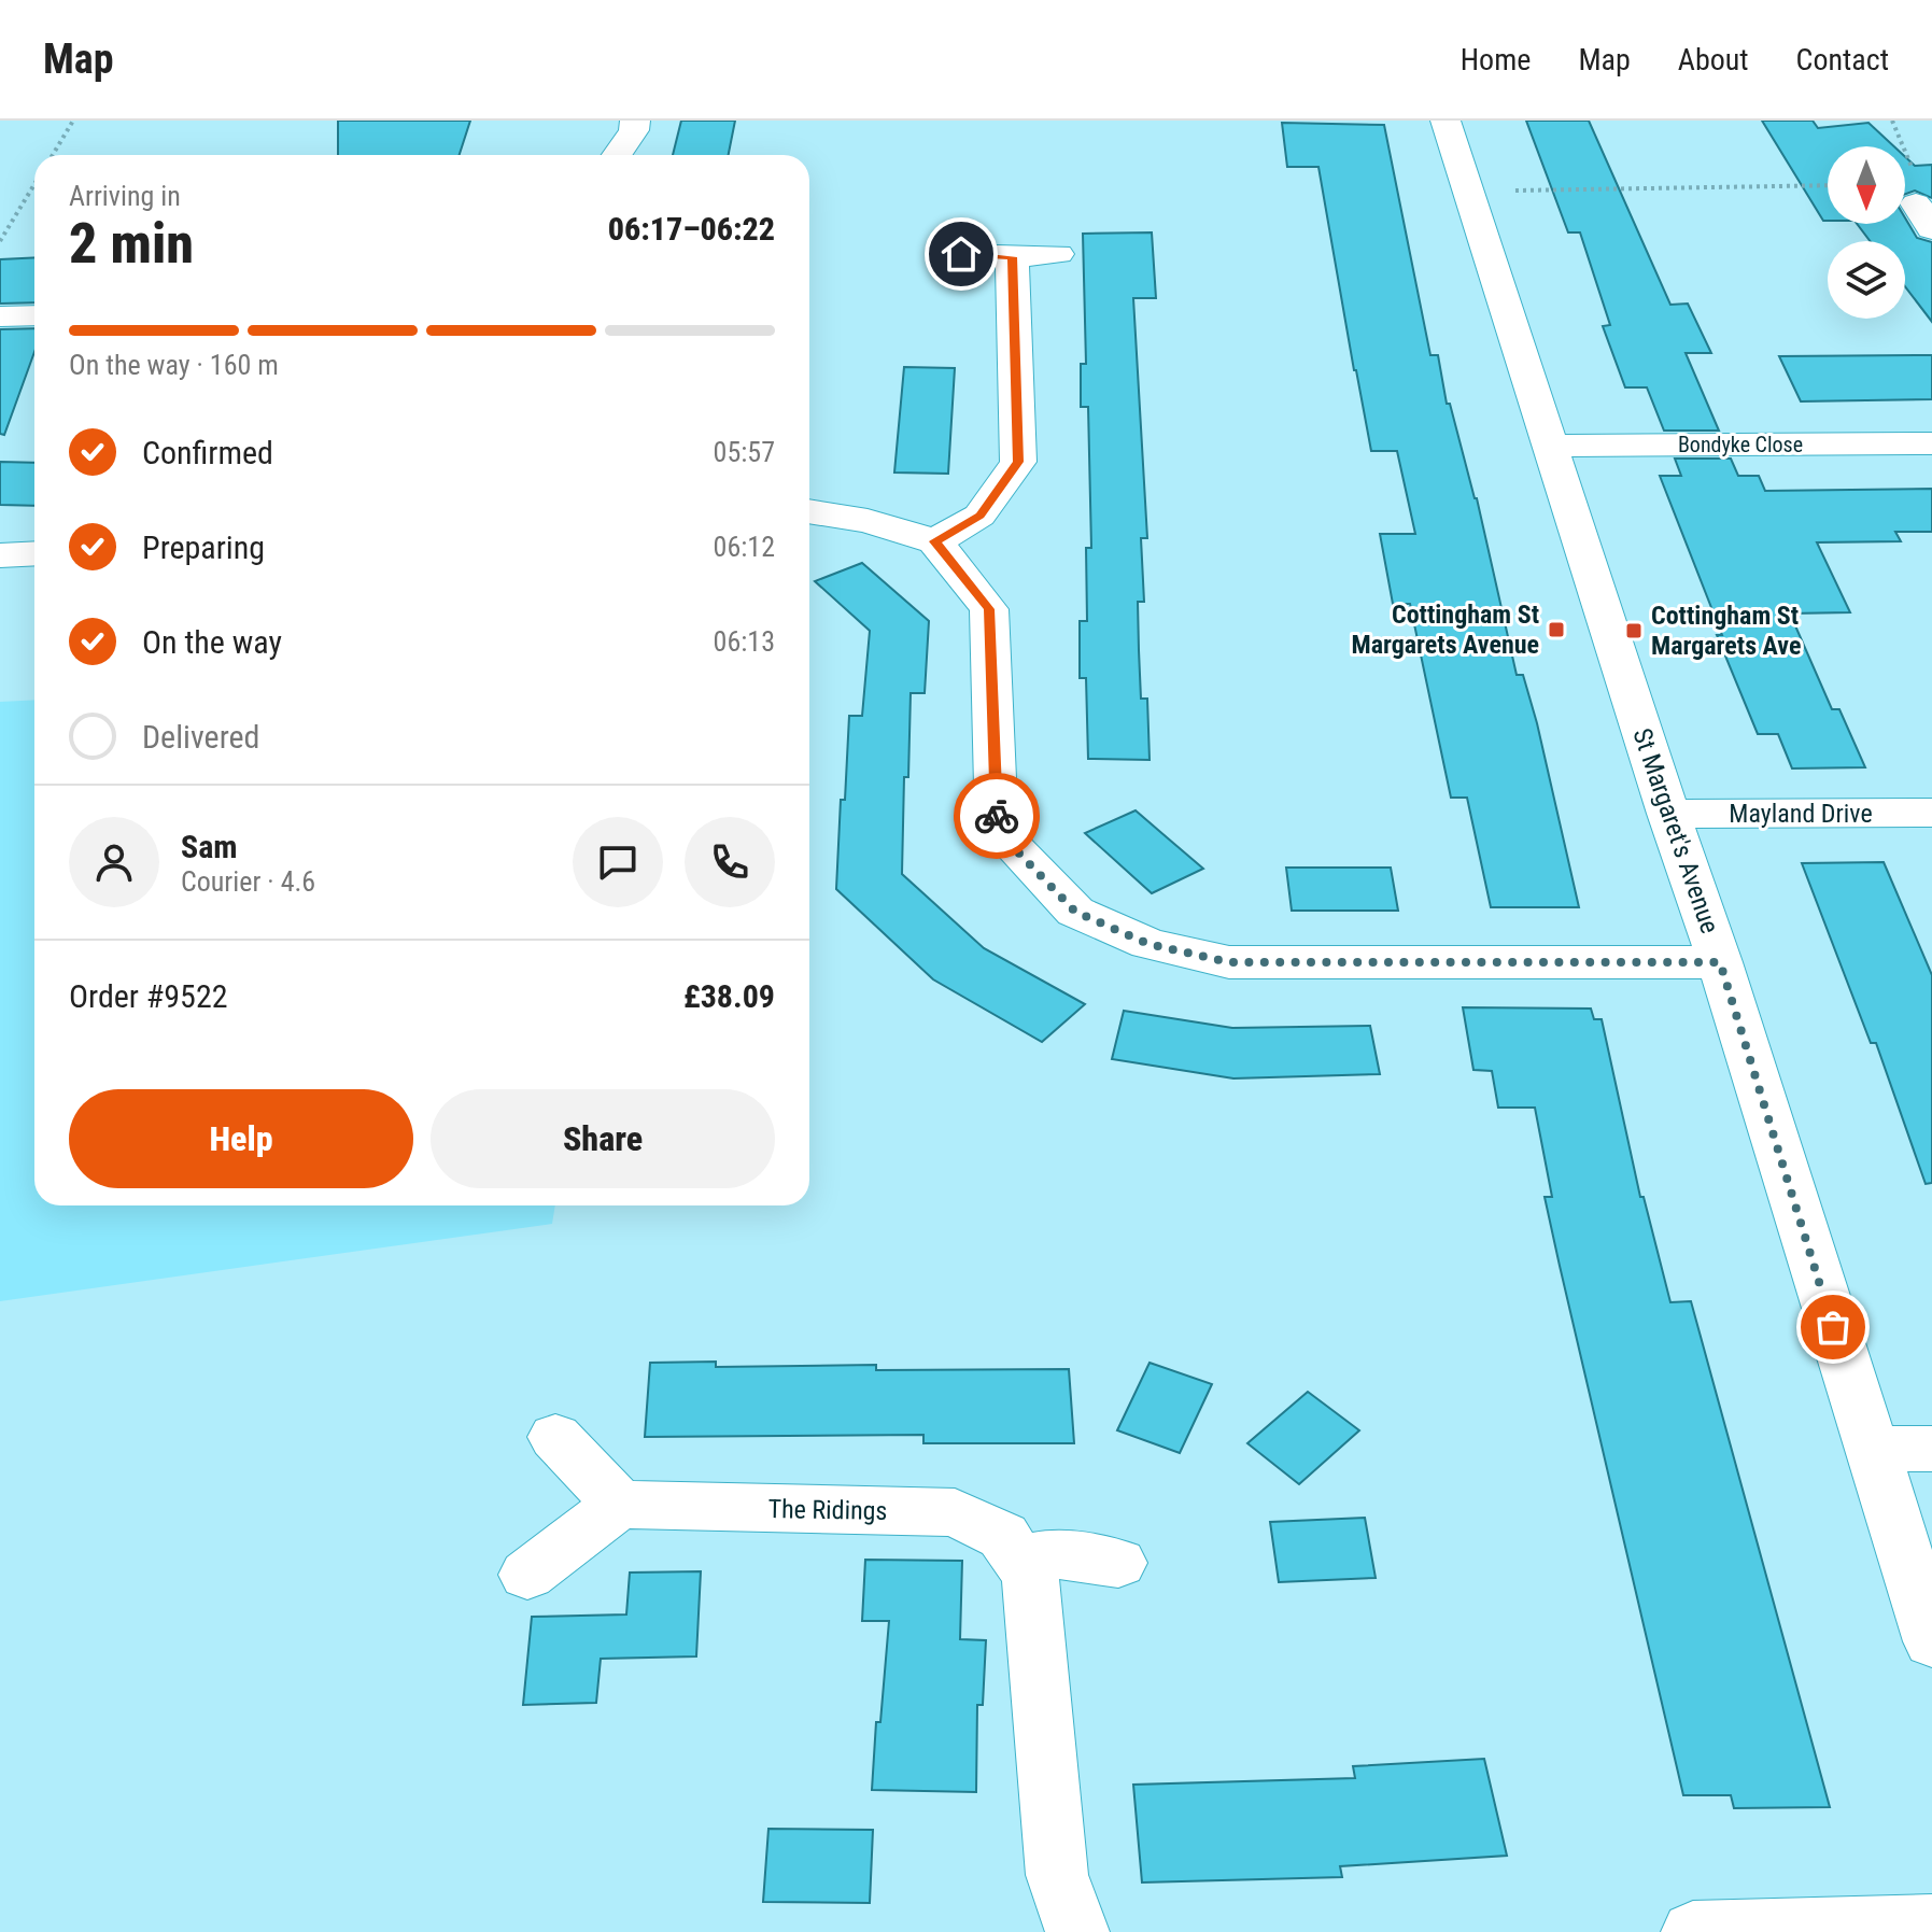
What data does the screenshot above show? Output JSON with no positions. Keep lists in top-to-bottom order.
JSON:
{
  "streets": {
    "street": [
      "Bondyke Close",
      "Mayland Drive",
      "St Margaret's Avenue",
      "The Ridings"
    ]
  },
  "crossings": [
    ["Bondyke Close", "St Margaret's Avenue"],
    ["Mayland Drive", "St Margaret's Avenue"]
  ],
  "places": {
    "transit": ["Cottingham St Margarets Avenue", "Cottingham St Margarets Ave"]
  },
  "north": "bottom",
  "page": {
    "header": "Map",
    "nav": [
      "Home",
      "Map",
      "About",
      "Contact"
    ],
    "heading": ["2 min", "Arriving in", "06:17–06:22"],
    "panel": [
      "Sam",
      "Courier · 4.6",
      "Order #9522",
      "£38.09"
    ],
    "bar": "On the way · 160 m",
    "list": [
      ["Confirmed", "05:57"],
      ["Preparing", "06:12"],
      ["On the way", "06:13"],
      "Delivered"
    ],
    "buttons": ["Help", "Share"]
  }
}
